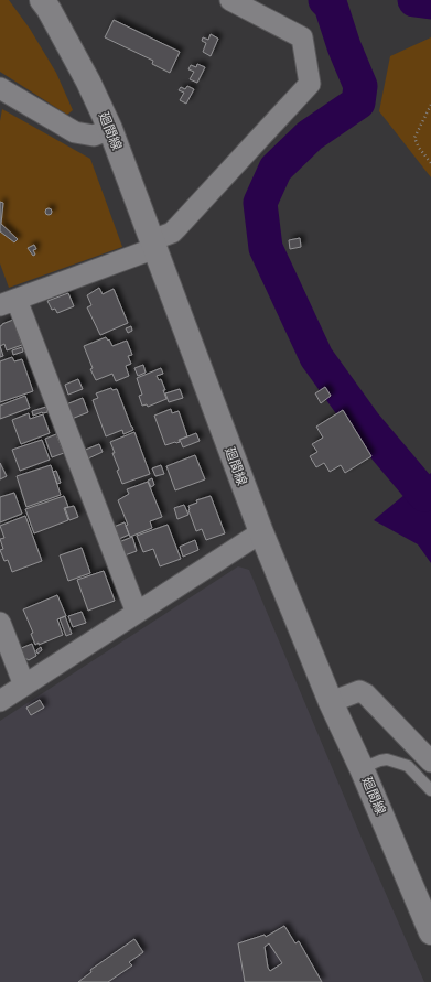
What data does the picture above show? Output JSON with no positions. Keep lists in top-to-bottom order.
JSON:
{
  "streets": {
    "street": ["廻間線"]
  }
}
